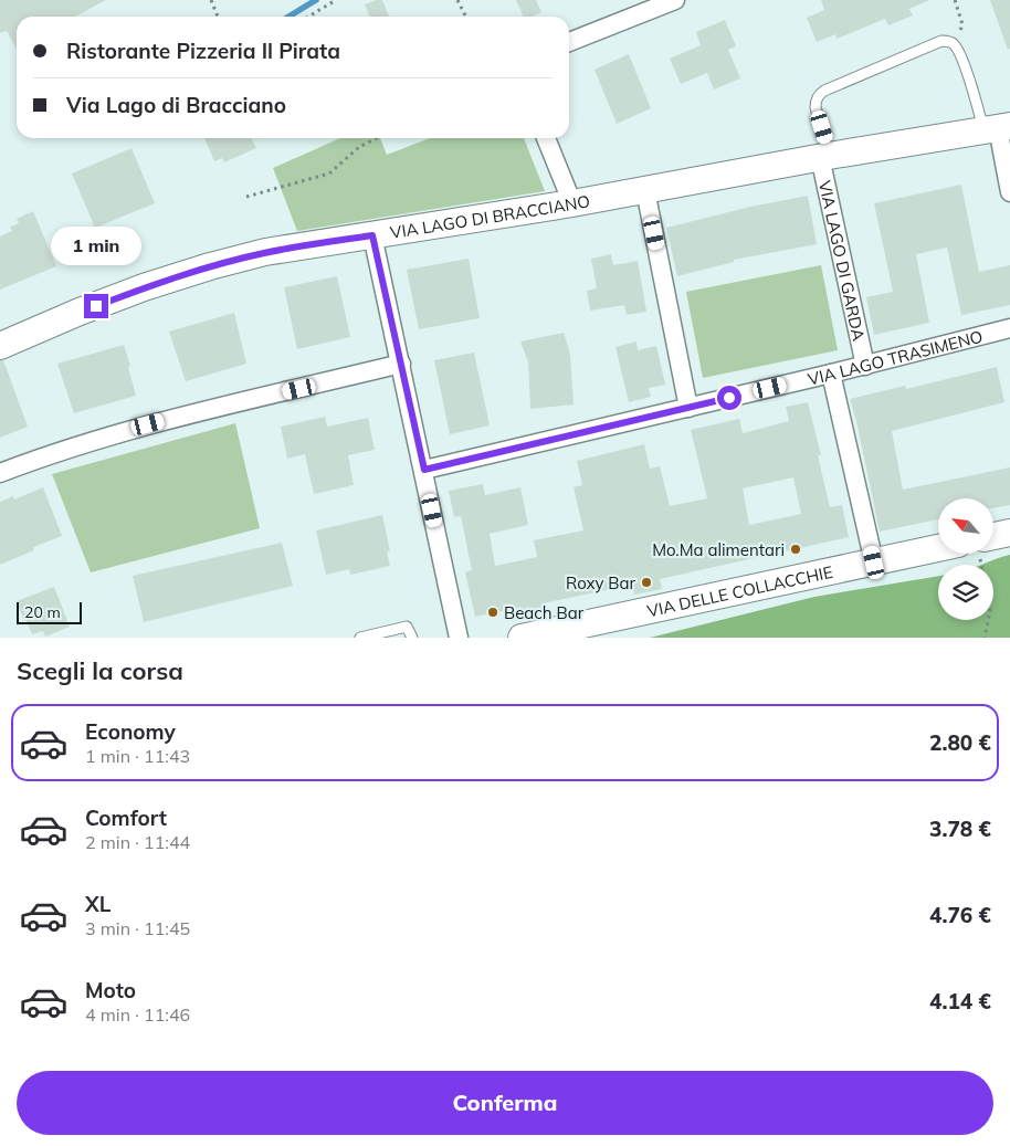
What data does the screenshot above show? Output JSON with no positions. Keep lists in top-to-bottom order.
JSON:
{
  "streets": {
    "main road": ["VIA LAGO DI BRACCIANO", "VIA DELLE COLLACCHIE"],
    "street": ["VIA LAGO DI GARDA", "VIA LAGO TRASIMENO"]
  },
  "crossings": [
    ["VIA LAGO DI BRACCIANO", "VIA LAGO DI GARDA"],
    ["VIA LAGO DI GARDA", "VIA LAGO TRASIMENO"]
  ],
  "places": ["Mo.Ma alimentari", "Roxy Bar", "Beach Bar"],
  "scale_bar": "20 m",
  "north": "top left",
  "page": {
    "banner": ["Ristorante Pizzeria Il Pirata", "Via Lago di Bracciano"],
    "bubble": "1 min",
    "scale": "20 m",
    "heading": "Scegli la corsa",
    "list": [
      {
        "name": "Economy",
        "note": "1 min · 11:43",
        "value": "2.80 €"
      },
      {
        "name": "Comfort",
        "note": "2 min · 11:44",
        "value": "3.78 €"
      },
      {
        "name": "XL",
        "note": "3 min · 11:45",
        "value": "4.76 €"
      },
      {
        "name": "Moto",
        "note": "4 min · 11:46",
        "value": "4.14 €"
      }
    ],
    "buttons": "Conferma"
  }
}
